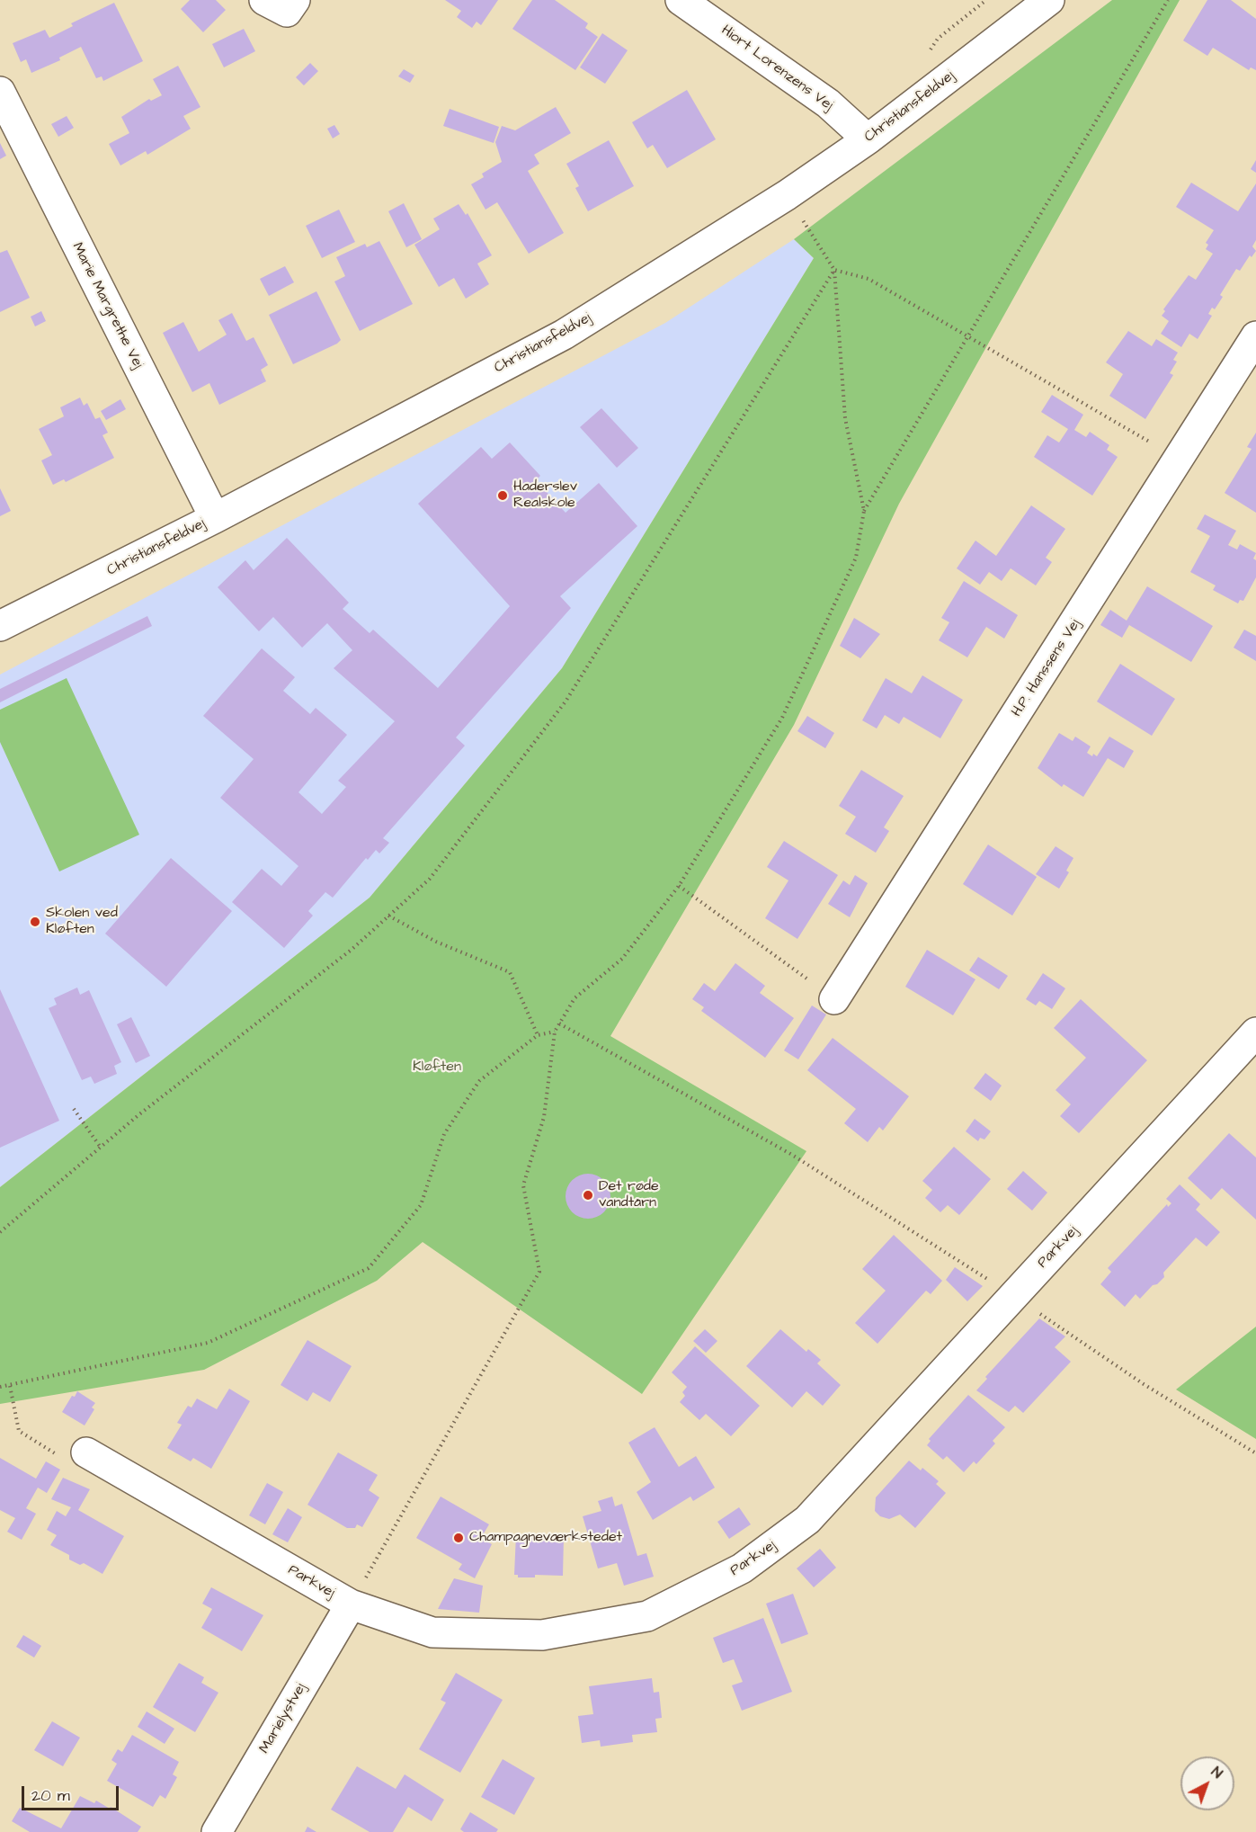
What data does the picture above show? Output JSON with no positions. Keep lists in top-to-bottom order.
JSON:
{
  "streets": {
    "street": [
      "Hiort Lorenzens Vej",
      "Christiansfeldvej",
      "Marie Margrethe Vej",
      "H.P. Hanssens Vej",
      "Parkvej",
      "Marielystvej"
    ]
  },
  "crossings": [
    ["Hiort Lorenzens Vej", "Christiansfeldvej"],
    ["Christiansfeldvej", "Marie Margrethe Vej"],
    ["Parkvej", "Marielystvej"]
  ],
  "parks": ["Kløften"],
  "places": [
    "Haderslev Realskole",
    "Skolen ved Kløften",
    "Det røde vandtårn",
    "Champagneværkstedet"
  ],
  "scale_bar": "20 m",
  "north": "top right"
}
